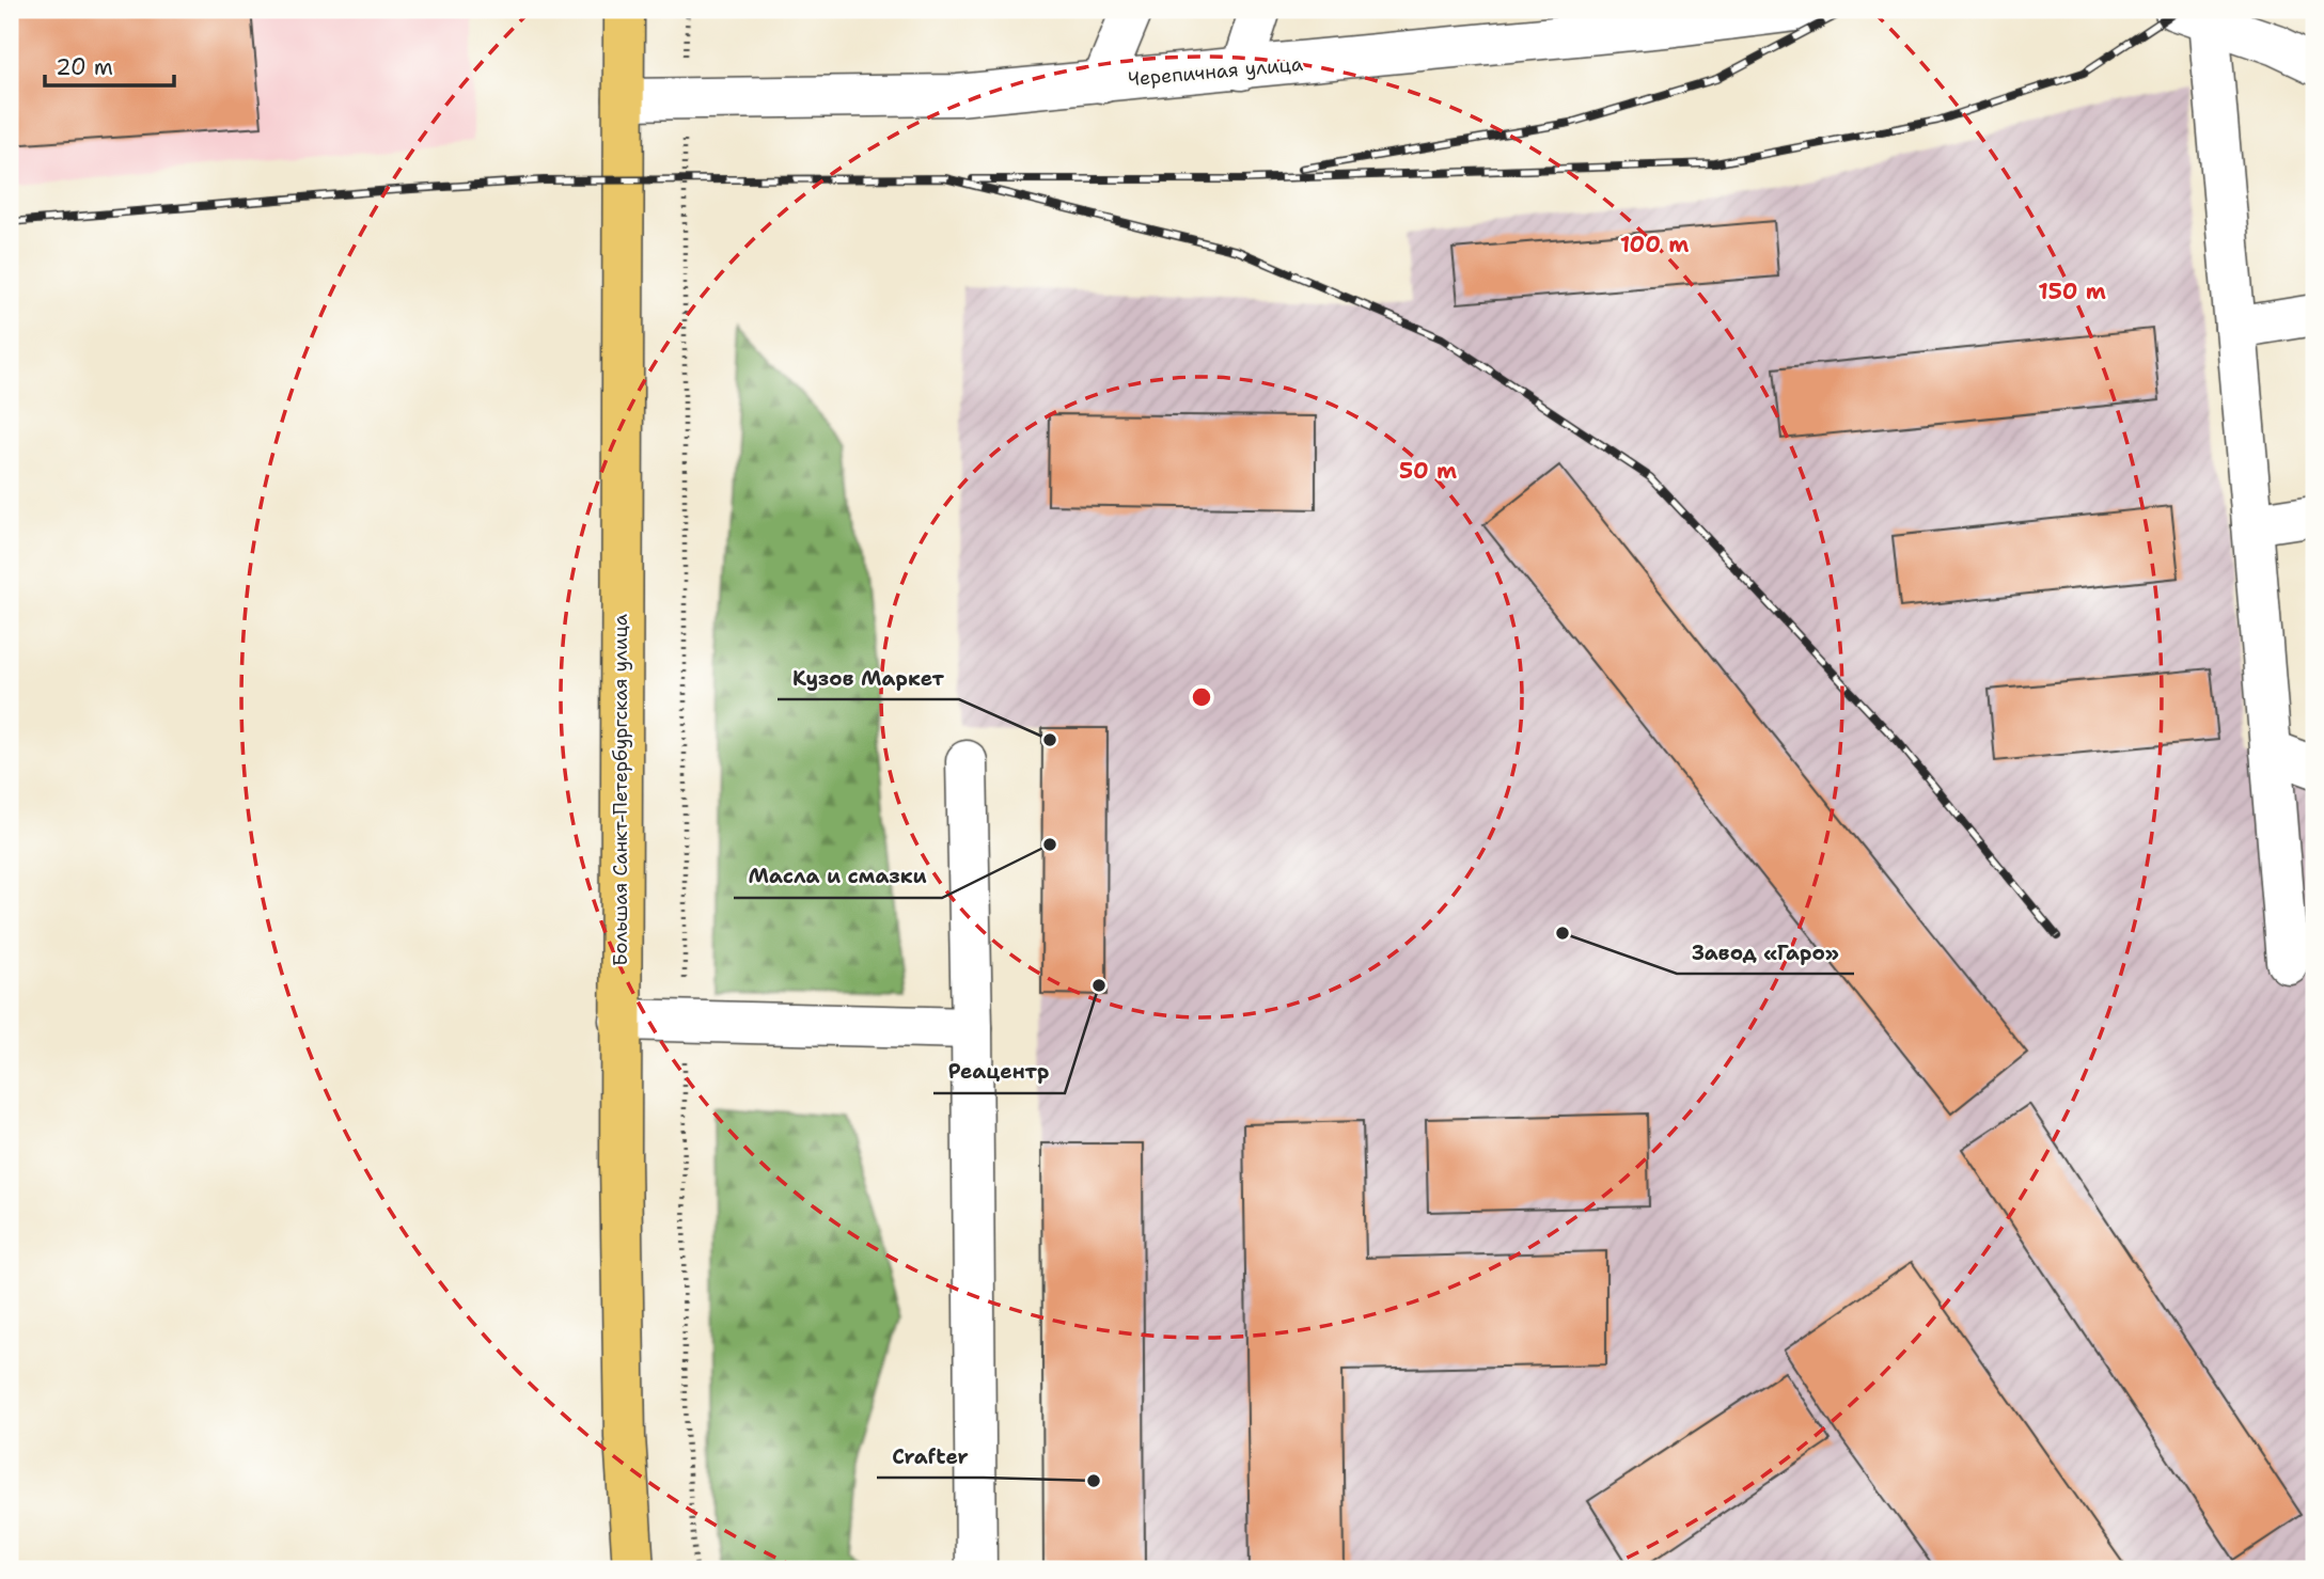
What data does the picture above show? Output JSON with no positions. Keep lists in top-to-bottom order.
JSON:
{
  "streets": {
    "main road": ["Большая Санкт-Петербургская улица"],
    "street": ["Черепичная улица"]
  },
  "crossings": [
    ["Черепичная улица", "Большая Санкт-Петербургская улица"]
  ],
  "places": [
    "Кузов Маркет",
    "Масла и смазки",
    "Завод «Гаро»",
    "Реацентр",
    "Crafter"
  ],
  "scale_bar": "20 m",
  "rings": ["100 m", "150 m", "50 m"]
}
